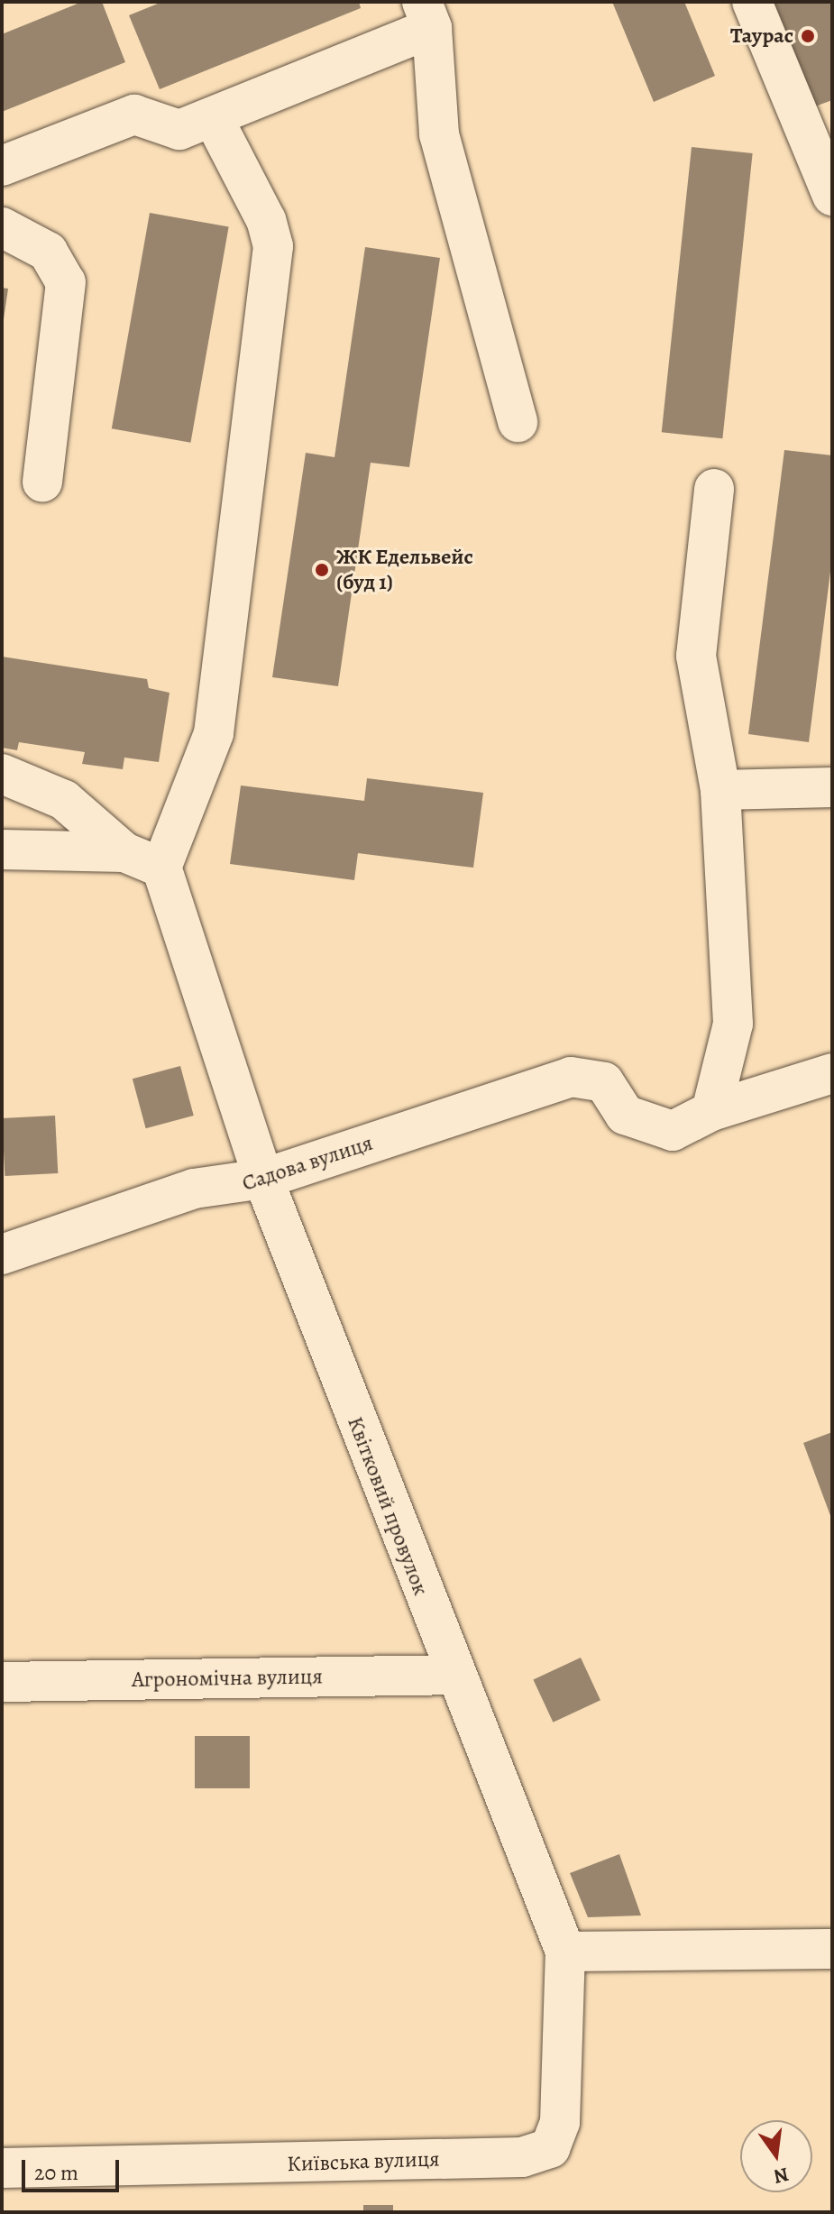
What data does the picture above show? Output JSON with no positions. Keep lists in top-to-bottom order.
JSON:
{
  "streets": {
    "street": [
      "Садова вулиця",
      "Квітковий провулок",
      "Агрономічна вулиця",
      "Київська вулиця"
    ]
  },
  "crossings": [
    ["Садова вулиця", "Квітковий провулок"],
    ["Квітковий провулок", "Агрономічна вулиця"],
    ["Квітковий провулок", "Київська вулиця"]
  ],
  "places": ["Таурас", "ЖК Едельвейс (буд 1)"],
  "scale_bar": "20 m",
  "north": "bottom"
}
